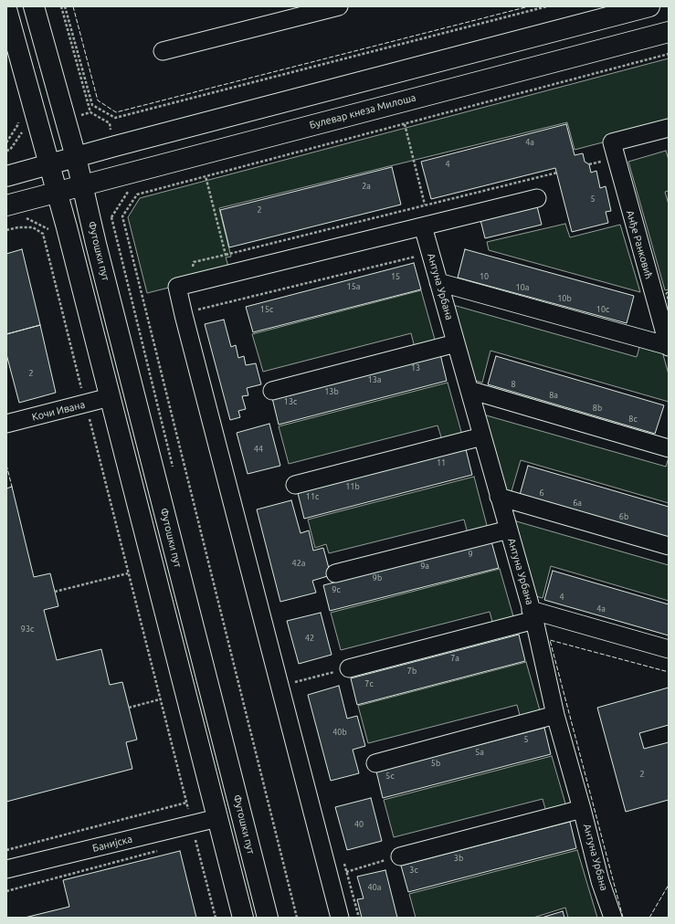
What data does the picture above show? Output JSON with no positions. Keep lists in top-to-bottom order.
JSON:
{
  "streets": {
    "main road": ["Булевар кнеза Милоша", "Футошки пут"],
    "street": [
      "Анђе Ранковић",
      "Антуна Урбана",
      "Кочи Ивана",
      "Банијска"
    ]
  },
  "crossings": [
    ["Булевар кнеза Милоша", "Футошки пут"]
  ],
  "house_numbers": [
    "4a",
    "4",
    "2a",
    "5",
    "2",
    "15",
    "10",
    "15a",
    "10a",
    "10b",
    "15c",
    "10c",
    "13",
    "2",
    "13a",
    "8",
    "13b",
    "8a",
    "13c",
    "8b",
    "8c",
    "44",
    "11",
    "11b",
    "6",
    "11c",
    "6a",
    "6b",
    "9",
    "42a",
    "9a",
    "9b",
    "9c",
    "4",
    "4a",
    "93c",
    "42",
    "7a",
    "7b",
    "7c",
    "40b",
    "5",
    "5a",
    "5b",
    "2",
    "5c",
    "40",
    "3b",
    "3c",
    "40a"
  ]
}
